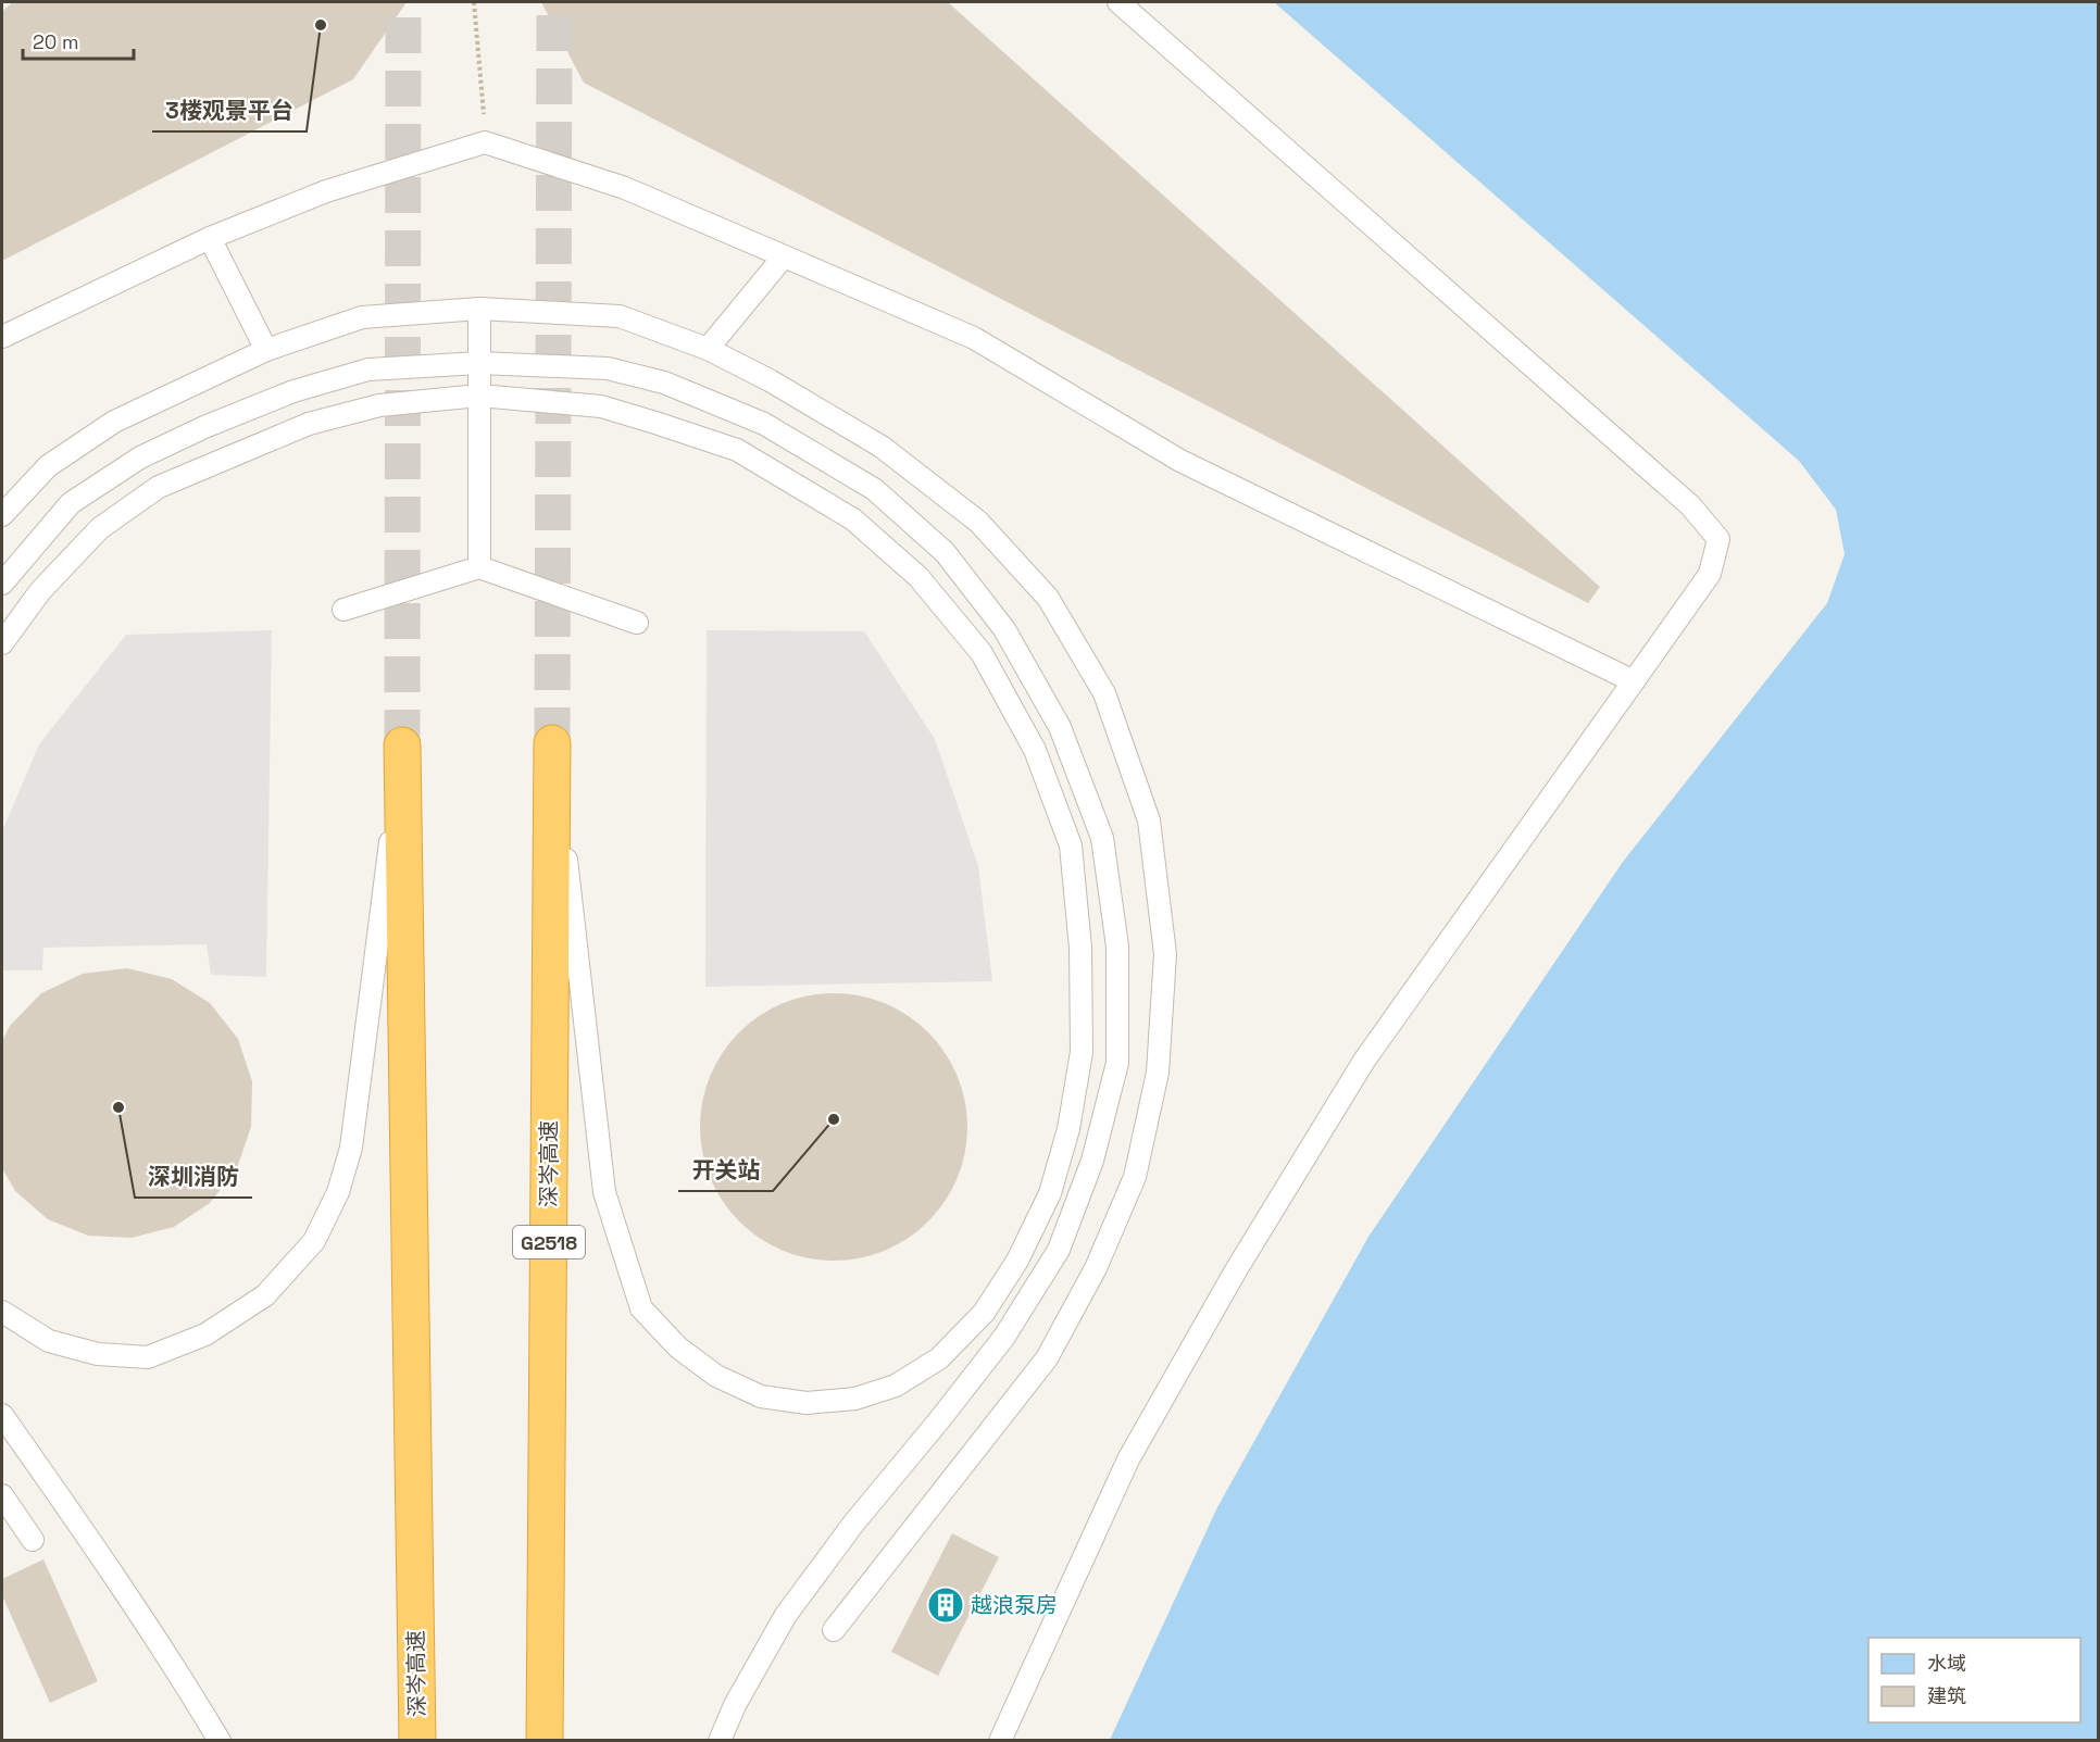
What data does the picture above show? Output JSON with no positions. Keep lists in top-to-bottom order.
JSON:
{
  "streets": {
    "highway": ["深岑高速", "G2518"]
  },
  "places": {
    "other": ["3楼观景平台", "深圳消防", "开关站"],
    "building": ["越浪泵房"]
  },
  "legend": ["水域", "建筑"],
  "scale_bar": "20 m"
}
